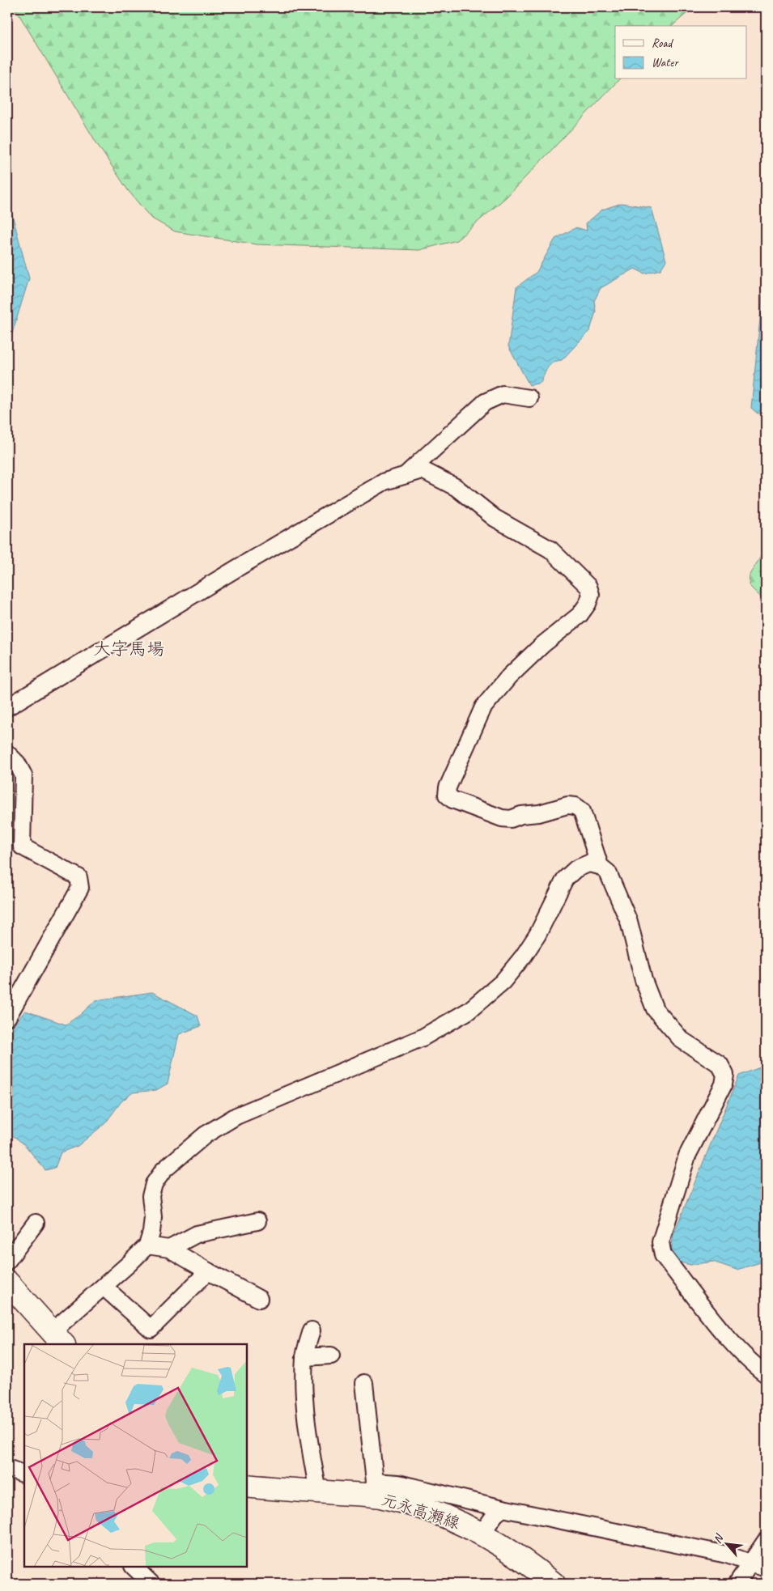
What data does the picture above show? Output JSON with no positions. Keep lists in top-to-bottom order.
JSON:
{
  "streets": {
    "main road": ["元永高瀬線"]
  },
  "districts": ["大字馬場"],
  "legend": ["Road", "Water"],
  "north": "top left"
}
